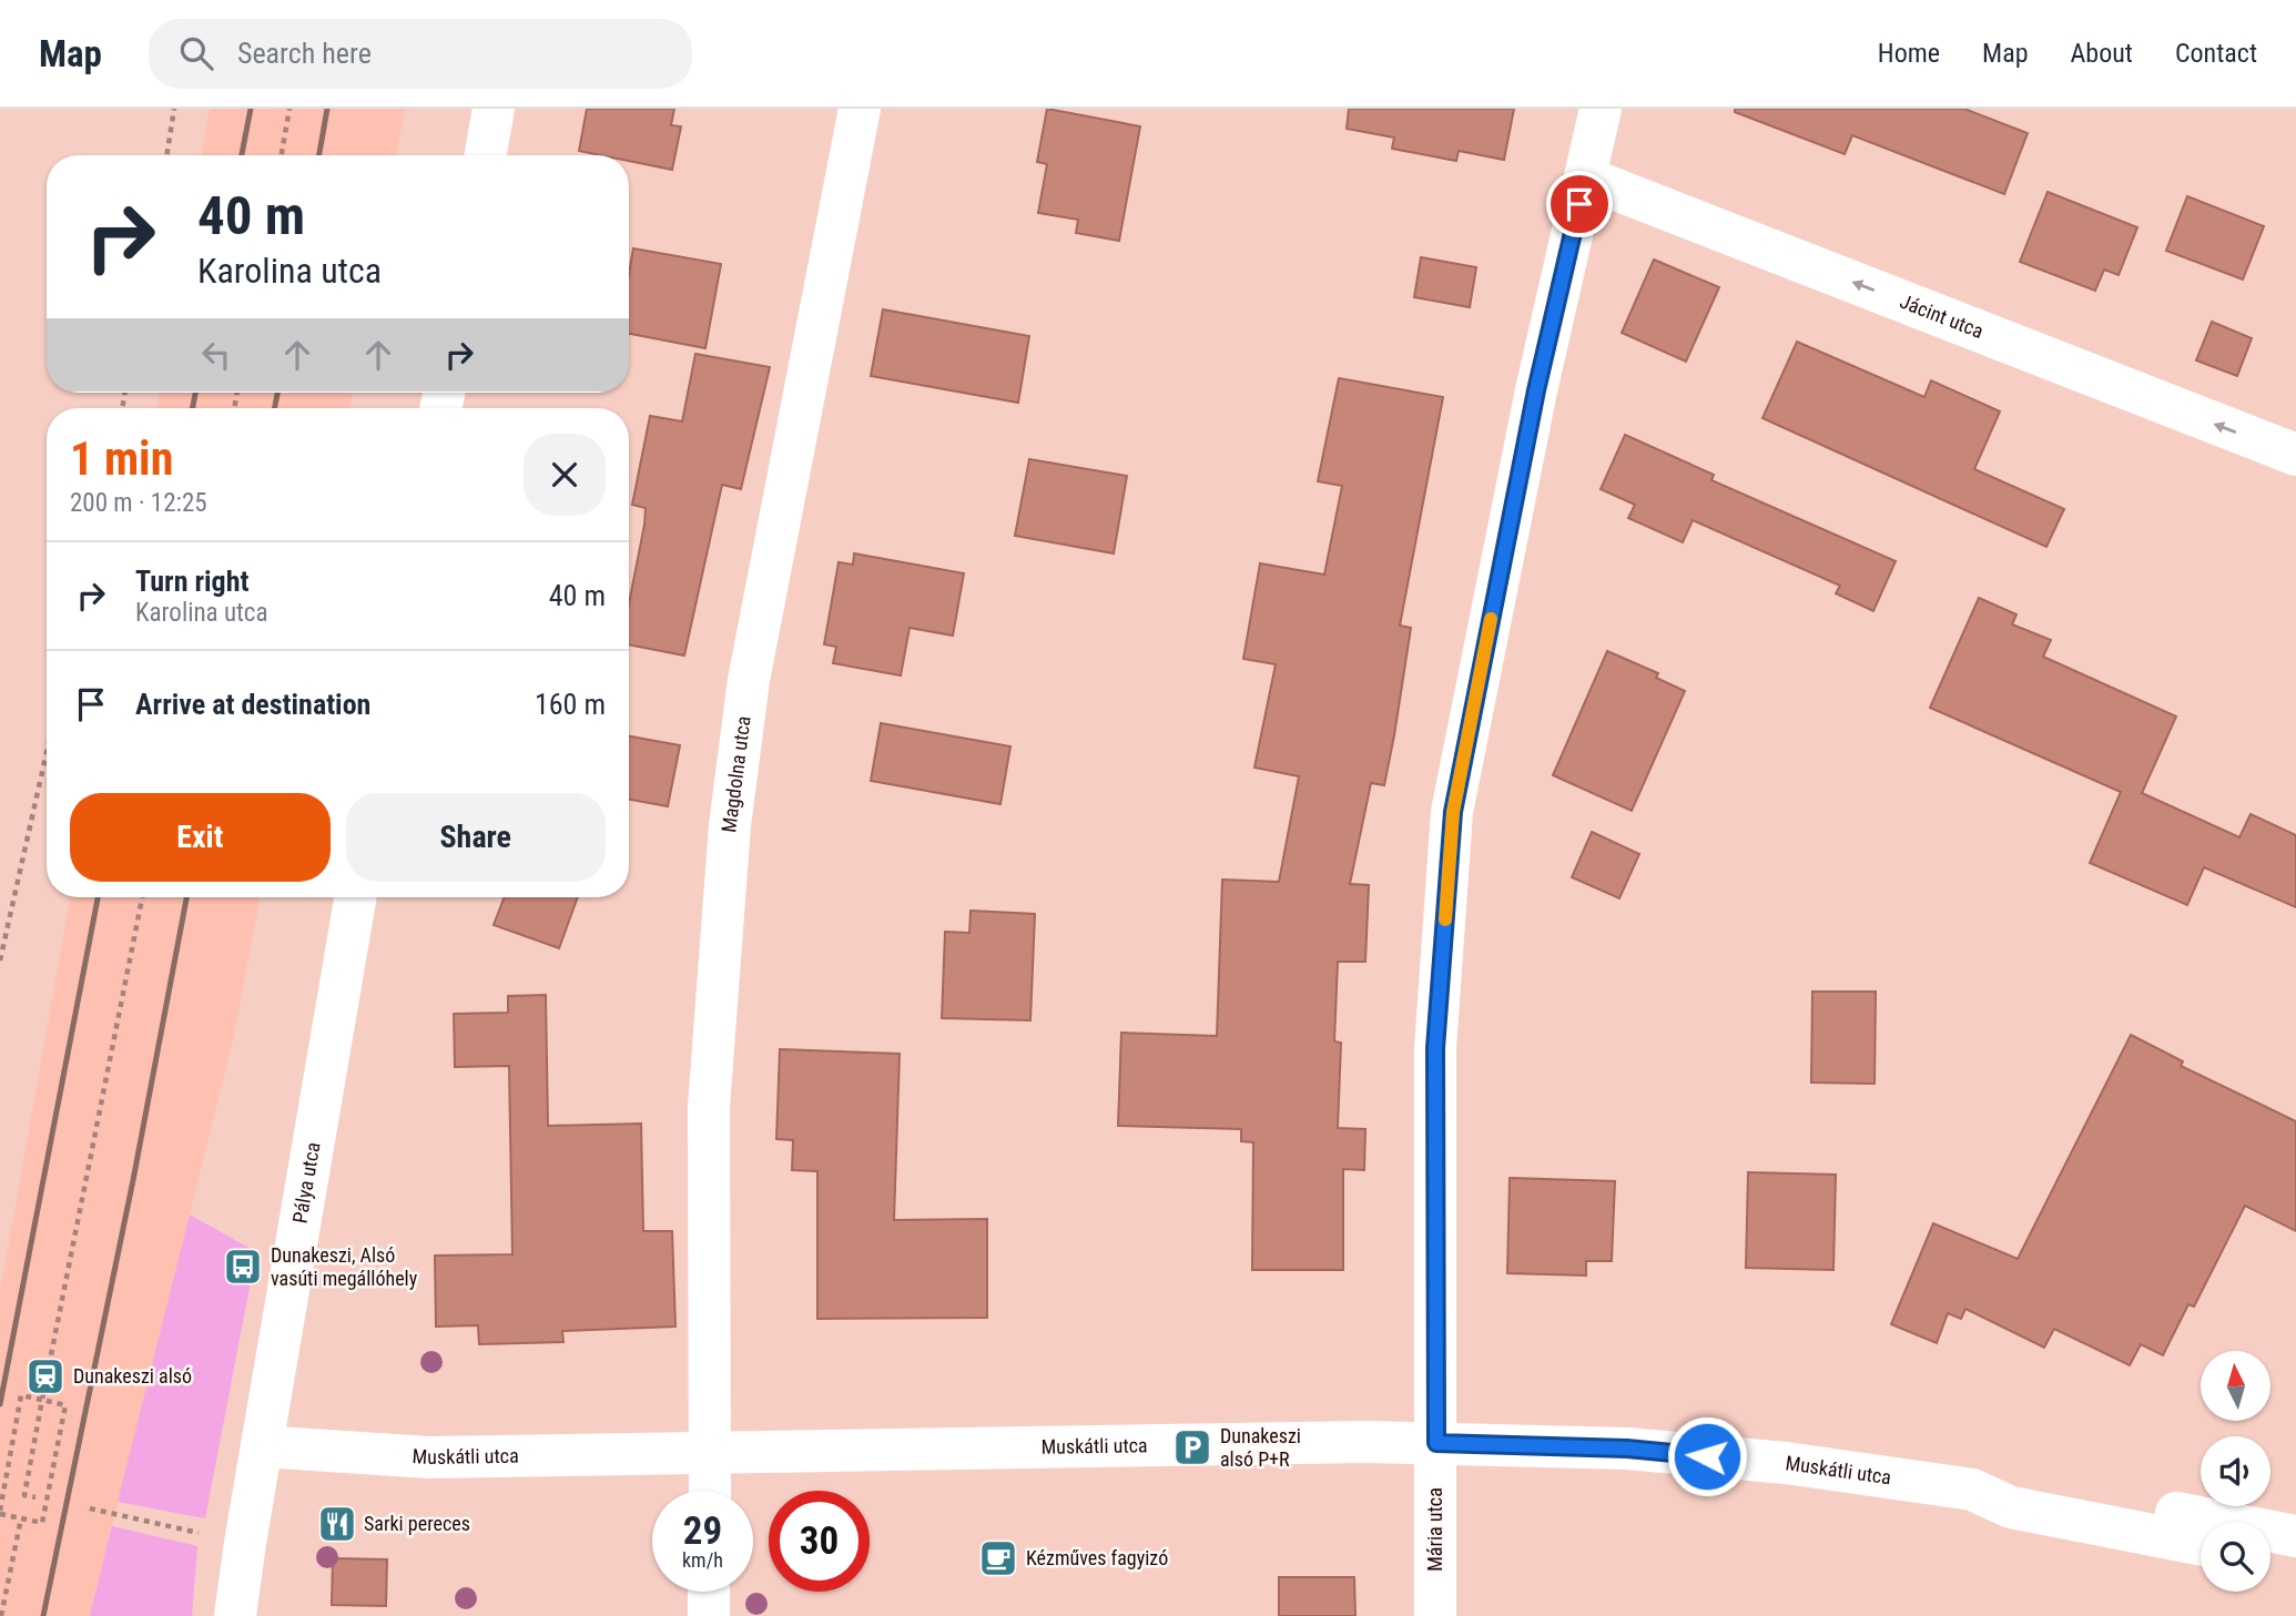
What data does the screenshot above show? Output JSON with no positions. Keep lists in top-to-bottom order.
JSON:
{
  "streets": {
    "street": [
      "Jácint utca",
      "Magdolna utca",
      "Pálya utca",
      "Muskátli utca",
      "Mária utca"
    ]
  },
  "crossings": [
    ["Jácint utca", "Mária utca"],
    ["Magdolna utca", "Muskátli utca"],
    ["Pálya utca", "Muskátli utca"],
    ["Muskátli utca", "Mária utca"]
  ],
  "one_way": ["Jácint utca"],
  "places": {
    "bus stop": ["Dunakeszi, Alsó vasúti megállóhely"],
    "station": ["Dunakeszi alsó"],
    "parking": ["Dunakeszi alsó P+R"],
    "restaurant": ["Sarki pereces"],
    "cafe": ["Kézműves fagyizó"]
  },
  "north": "top",
  "page": {
    "header": "Map",
    "search": "Search here",
    "nav": [
      "Home",
      "Map",
      "About",
      "Contact"
    ],
    "turn": ["40 m", "Karolina utca"],
    "heading": ["1 min", "200 m · 12:25"],
    "list": [
      {
        "name": "Turn right",
        "note": "Karolina utca",
        "value": "40 m"
      },
      {
        "name": "Arrive at destination",
        "value": "160 m"
      }
    ],
    "buttons": ["Exit", "Share"],
    "speed": "29 km/h",
    "limit": "30"
  }
}
